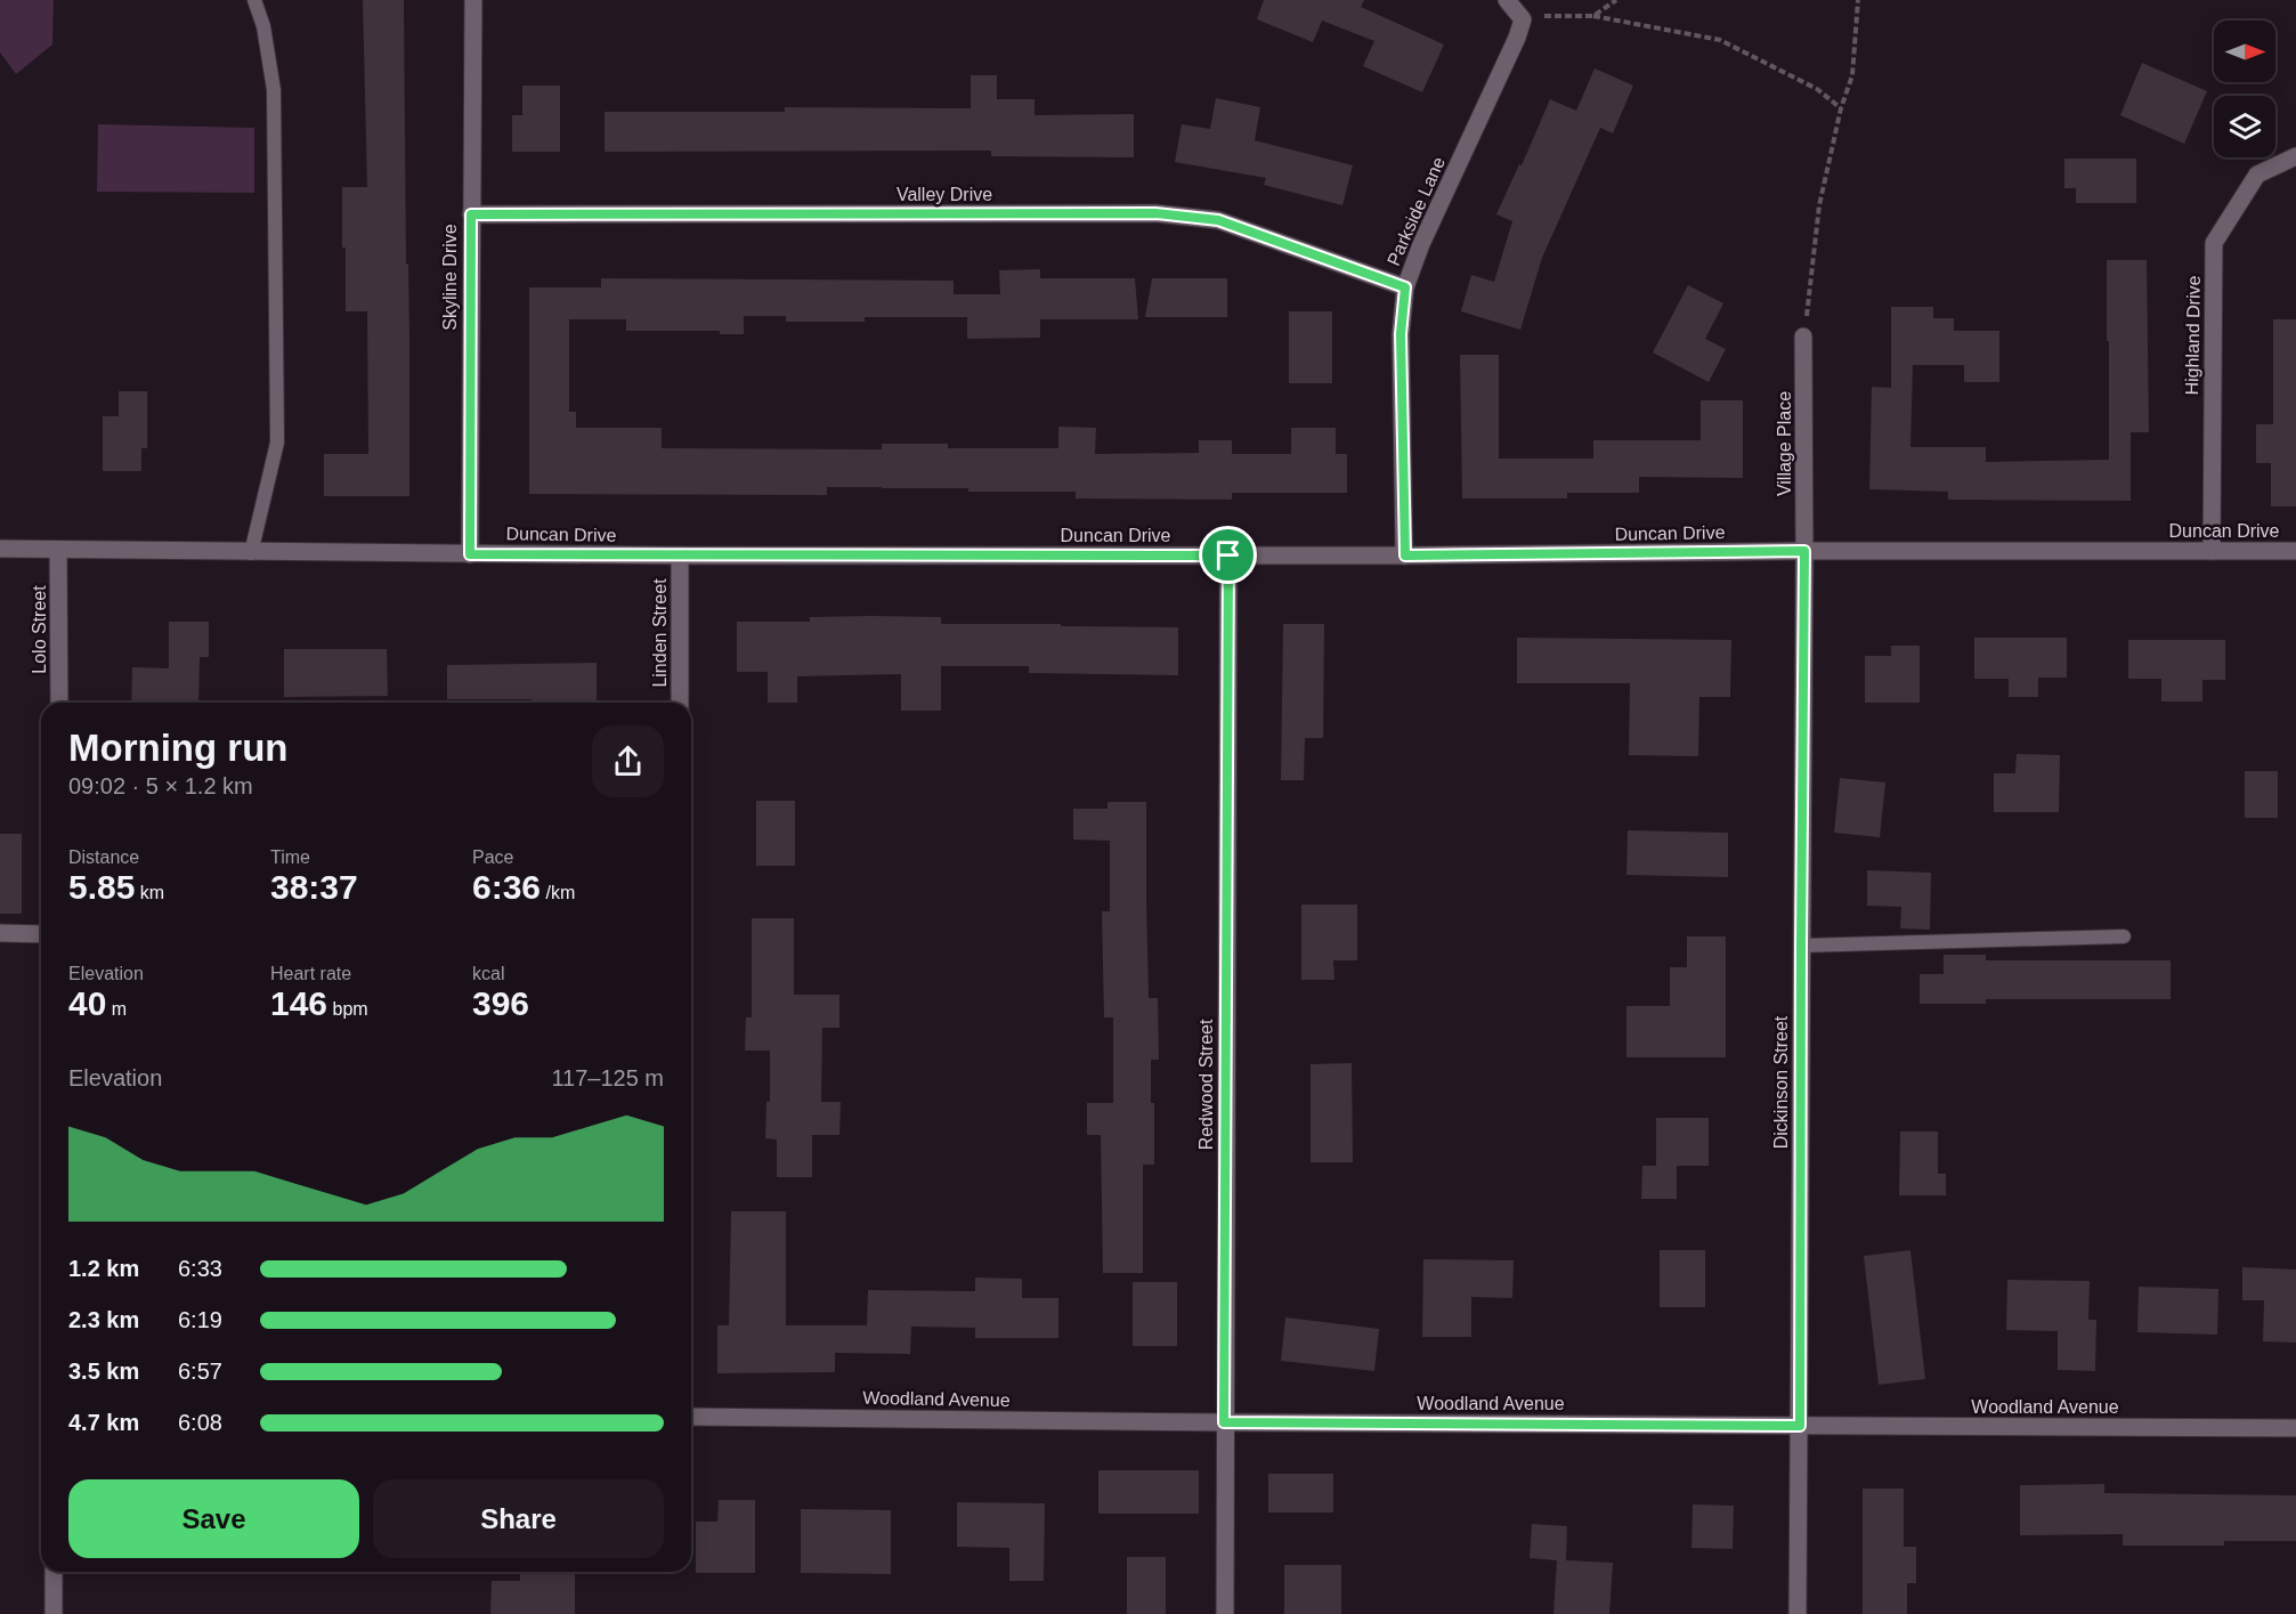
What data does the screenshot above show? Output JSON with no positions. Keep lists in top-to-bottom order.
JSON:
{
  "streets": {
    "street": [
      "Valley Drive",
      "Parkside Lane",
      "Skyline Drive",
      "Highland Drive",
      "Village Place",
      "Duncan Drive",
      "Lolo Street",
      "Linden Street",
      "Dickinson Street",
      "Redwood Street",
      "Woodland Avenue"
    ]
  },
  "crossings": [
    ["Valley Drive", "Parkside Lane"],
    ["Valley Drive", "Skyline Drive"],
    ["Parkside Lane", "Duncan Drive"],
    ["Skyline Drive", "Duncan Drive"],
    ["Highland Drive", "Duncan Drive"],
    ["Village Place", "Duncan Drive"],
    ["Village Place", "Dickinson Street"],
    ["Duncan Drive", "Lolo Street"],
    ["Duncan Drive", "Linden Street"],
    ["Duncan Drive", "Dickinson Street"],
    ["Duncan Drive", "Redwood Street"],
    ["Dickinson Street", "Woodland Avenue"],
    ["Redwood Street", "Woodland Avenue"]
  ],
  "north": "right",
  "page": {
    "heading": ["Morning run", "09:02 · 5 × 1.2 km"],
    "stats": [
      ["Distance", "5.85 km"],
      ["Time", "38:37"],
      ["Pace", "6:36 /km"],
      ["Elevation", "40 m"],
      ["Heart rate", "146 bpm"],
      ["kcal", "396"]
    ],
    "chart": ["Elevation", "117–125 m"],
    "list": [
      {
        "name": "1.2 km",
        "note": "6:33"
      },
      {
        "name": "2.3 km",
        "note": "6:19"
      },
      {
        "name": "3.5 km",
        "note": "6:57"
      },
      {
        "name": "4.7 km",
        "note": "6:08"
      }
    ],
    "buttons": ["Save", "Share"]
  }
}
